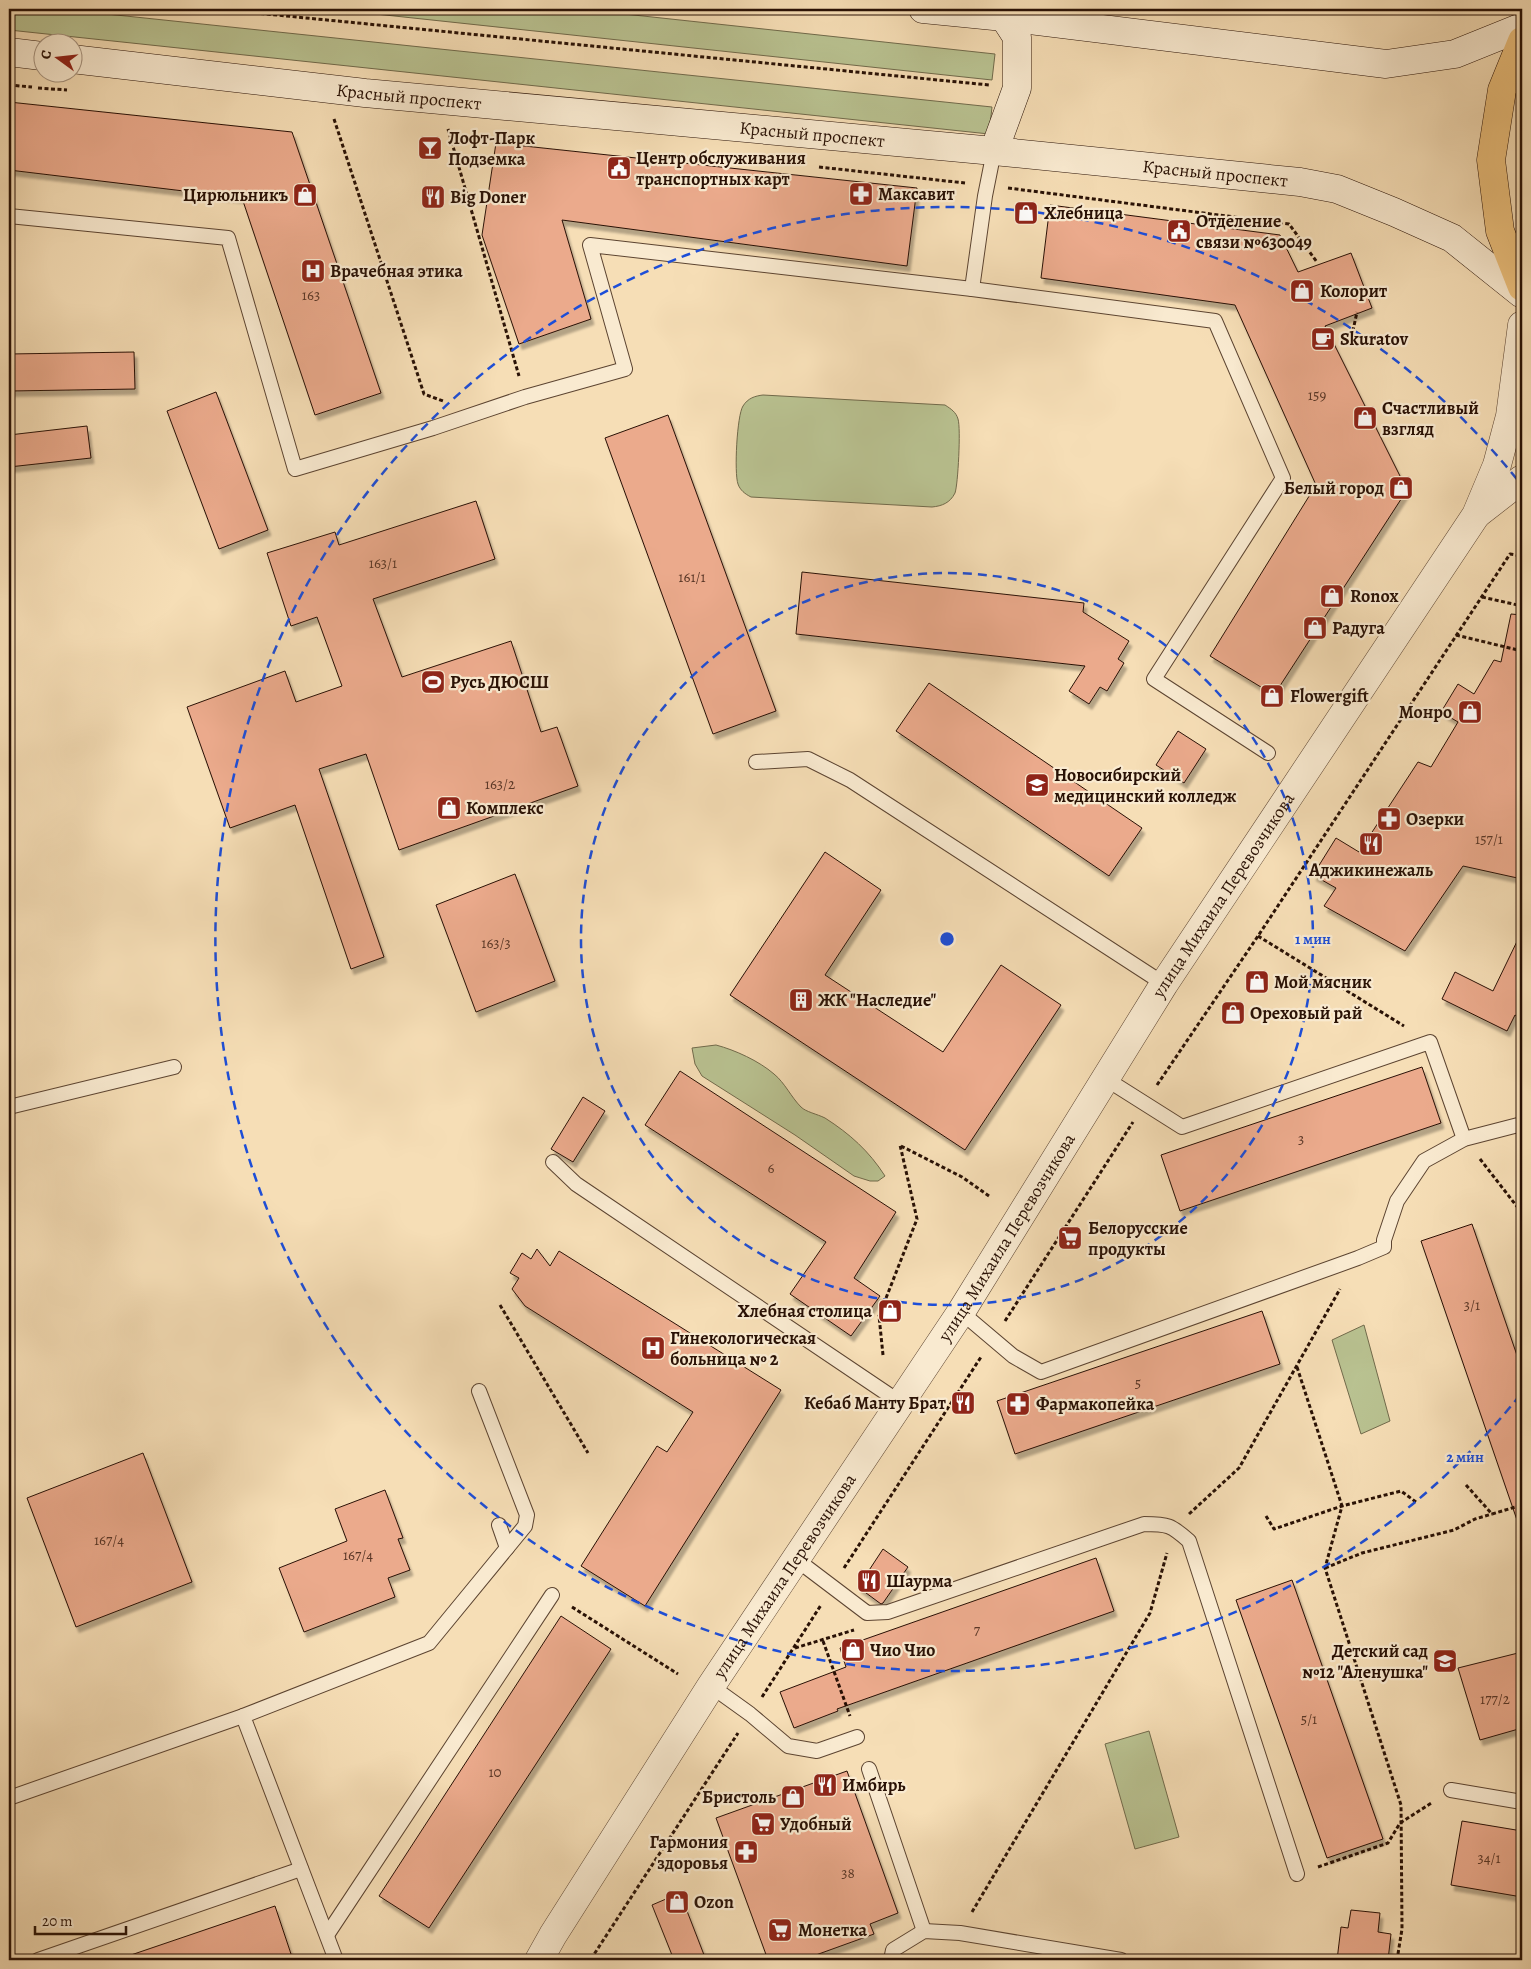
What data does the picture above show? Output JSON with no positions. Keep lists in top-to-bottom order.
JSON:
{
  "streets": {
    "main road": ["Красный проспект", "улица Михаила Перевозчикова"]
  },
  "places": {
    "bar": ["Лофт-Парк Подземка"],
    "public building": ["Центр обслуживания транспортных карт", "Отделение связи №630049"],
    "pharmacy": [
      "Максавит",
      "Озерки",
      "Фармакопейка",
      "Гармония здоровья"
    ],
    "shop": [
      "Цирюльникъ",
      "Хлебница",
      "Колорит",
      "Счастливый взгляд",
      "Белый город",
      "Ronox",
      "Радуга",
      "Flowergift",
      "Монро",
      "Комплекс",
      "Мой мясник",
      "Ореховый рай",
      "Хлебная столица",
      "Чио Чио",
      "Бристоль",
      "Ozon"
    ],
    "restaurant": [
      "Big Doner",
      "Аджикинежаль",
      "Кебаб Манту Брат",
      "Шаурма",
      "Имбирь"
    ],
    "hospital": ["Врачебная этика", "Гинекологическая больница № 2"],
    "cafe": ["Skuratov"],
    "sports": ["Русь ДЮСШ"],
    "school or university": ["Новосибирский медицинский колледж", "Детский сад №12 \"Аленушка\""],
    "building": ["ЖК \"Наследие\""],
    "supermarket": ["Белорусские продукты", "Удобный", "Монетка"]
  },
  "house_numbers": [
    "163",
    "159",
    "163/1",
    "161/1",
    "163/2",
    "157/1",
    "163/3",
    "3",
    "6",
    "3/1",
    "5",
    "167/4",
    "167/4",
    "7",
    "177/2",
    "5/1",
    "10",
    "34/1",
    "38"
  ],
  "scale_bar": "20 m",
  "north": "left",
  "rings": ["1 мин", "2 мин"]
}
